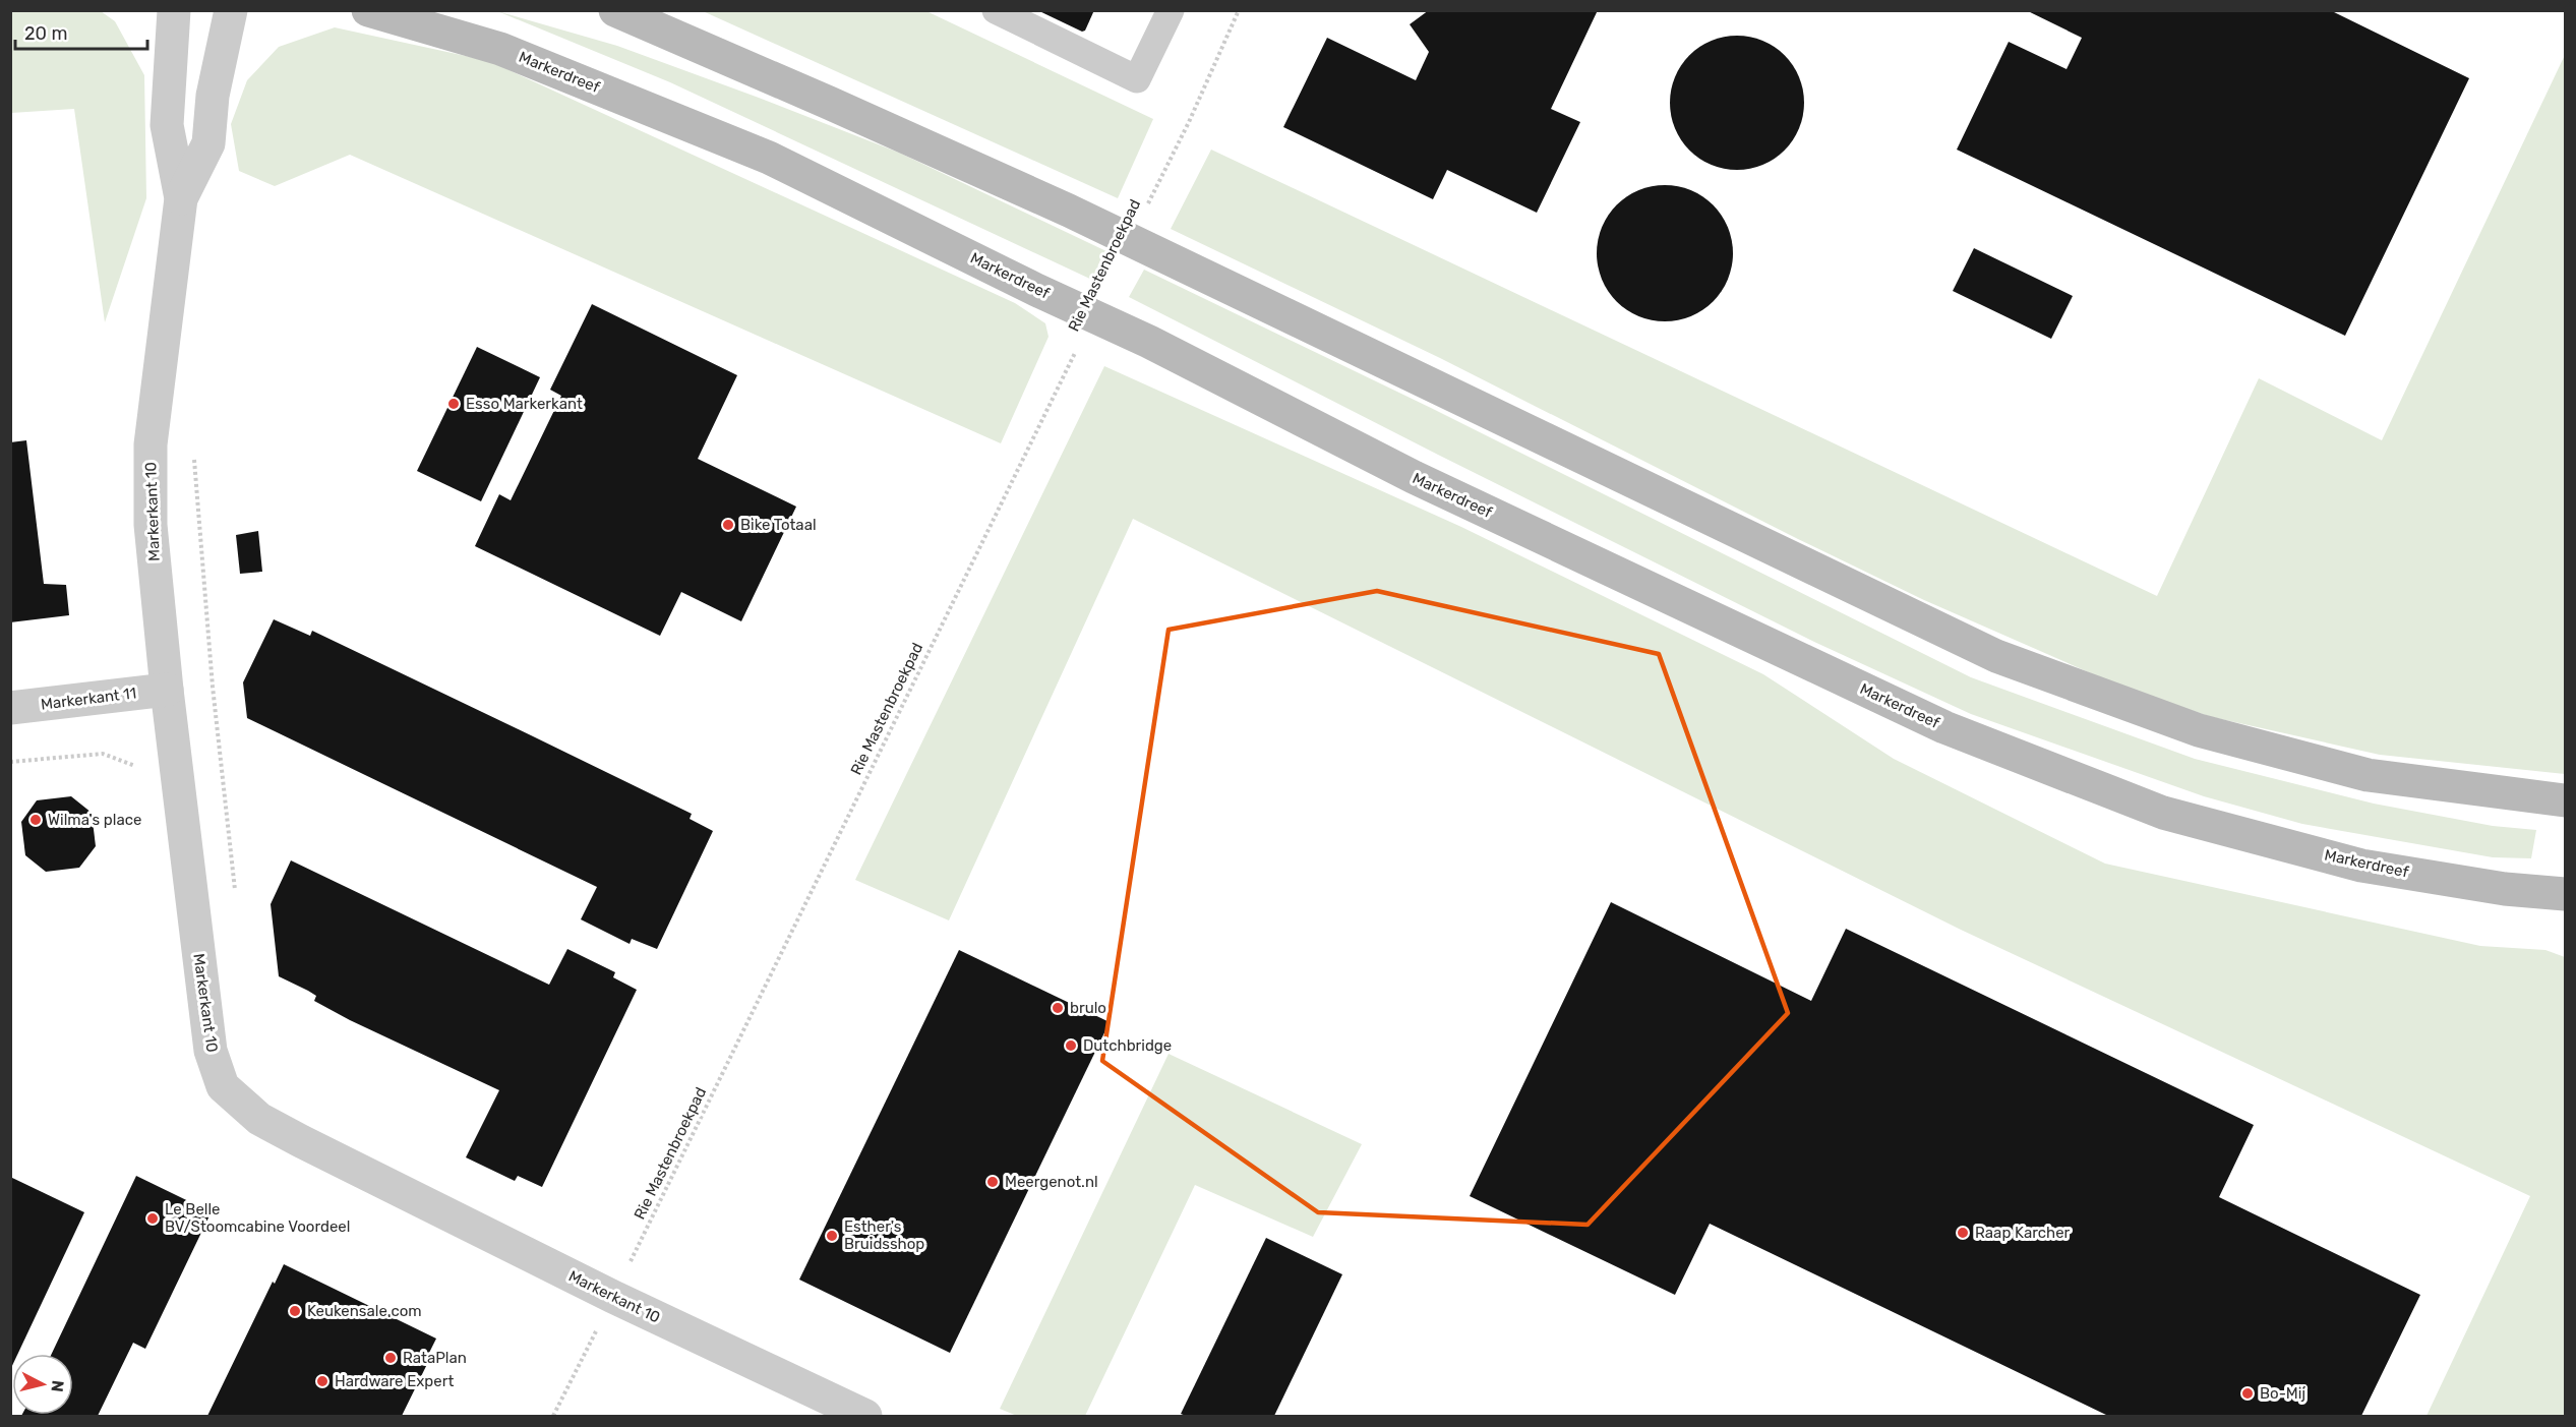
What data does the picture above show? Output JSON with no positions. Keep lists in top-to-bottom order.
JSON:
{
  "streets": {
    "main road": ["Markerdreef"],
    "street": ["Markerkant 10", "Markerkant 11"],
    "path": ["Rie Mastenbroekpad"]
  },
  "crossings": [
    ["Rie Mastenbroekpad", "Markerkant 10"],
    ["Markerkant 10", "Markerkant 11"]
  ],
  "places": [
    "Esso Markerkant",
    "Bike Totaal",
    "Wilma's place",
    "brulo",
    "Dutchbridge",
    "Meergenot.nl",
    "Le Belle BV/Stoomcabine Voordeel",
    "Raap Karcher",
    "Esther's Bruidsshop",
    "Keukensale.com",
    "RataPlan",
    "Hardware Expert",
    "Bo-Mij"
  ],
  "scale_bar": "20 m",
  "north": "right"
}
